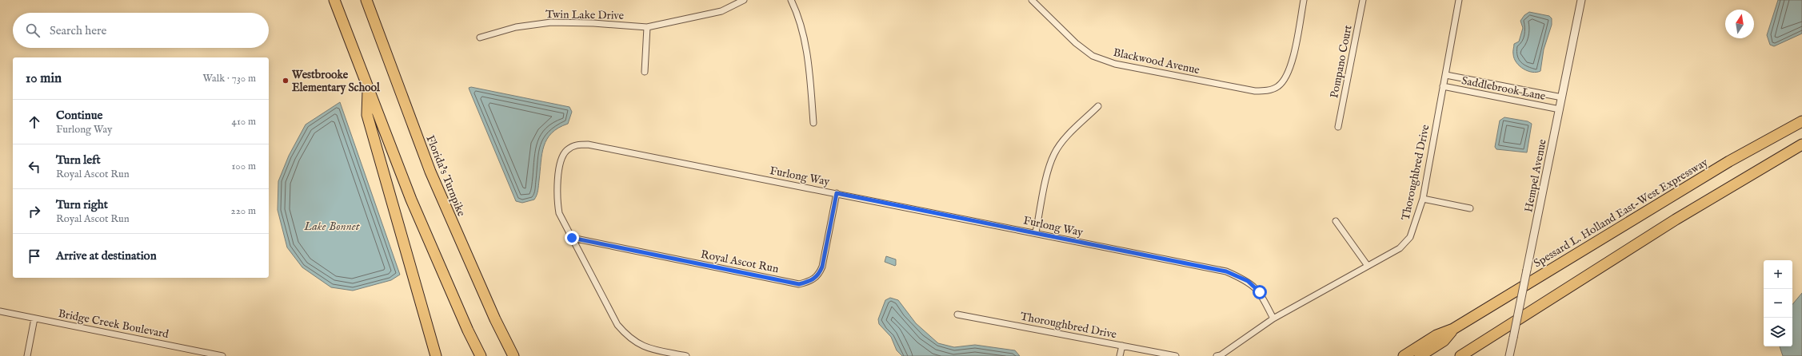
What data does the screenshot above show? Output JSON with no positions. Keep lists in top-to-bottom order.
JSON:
{
  "streets": {
    "highway": ["Florida's Turnpike", "Spessard L. Holland East-West Expressway"],
    "street": [
      "Twin Lake Drive",
      "Blackwood Avenue",
      "Pompano Court",
      "Saddlebrook Lane",
      "Thoroughbred Drive",
      "Furlong Way",
      "Hempel Avenue",
      "Royal Ascot Run",
      "Bridge Creek Boulevard"
    ]
  },
  "crossings": [
    ["Saddlebrook Lane", "Thoroughbred Drive"],
    ["Saddlebrook Lane", "Hempel Avenue"],
    ["Thoroughbred Drive", "Furlong Way"],
    ["Furlong Way", "Royal Ascot Run"]
  ],
  "water": ["Lake Bonnet"],
  "places": ["Westbrooke Elementary School"],
  "north": "top",
  "page": {
    "search": "Search here",
    "heading": ["10 min", "Walk · 730 m"],
    "list": [
      ["Continue", "Furlong Way", "410 m"],
      ["Turn left", "Royal Ascot Run", "100 m"],
      ["Turn right", "Royal Ascot Run", "220 m"],
      "Arrive at destination"
    ],
    "map_buttons": ["+", "−"]
  }
}
